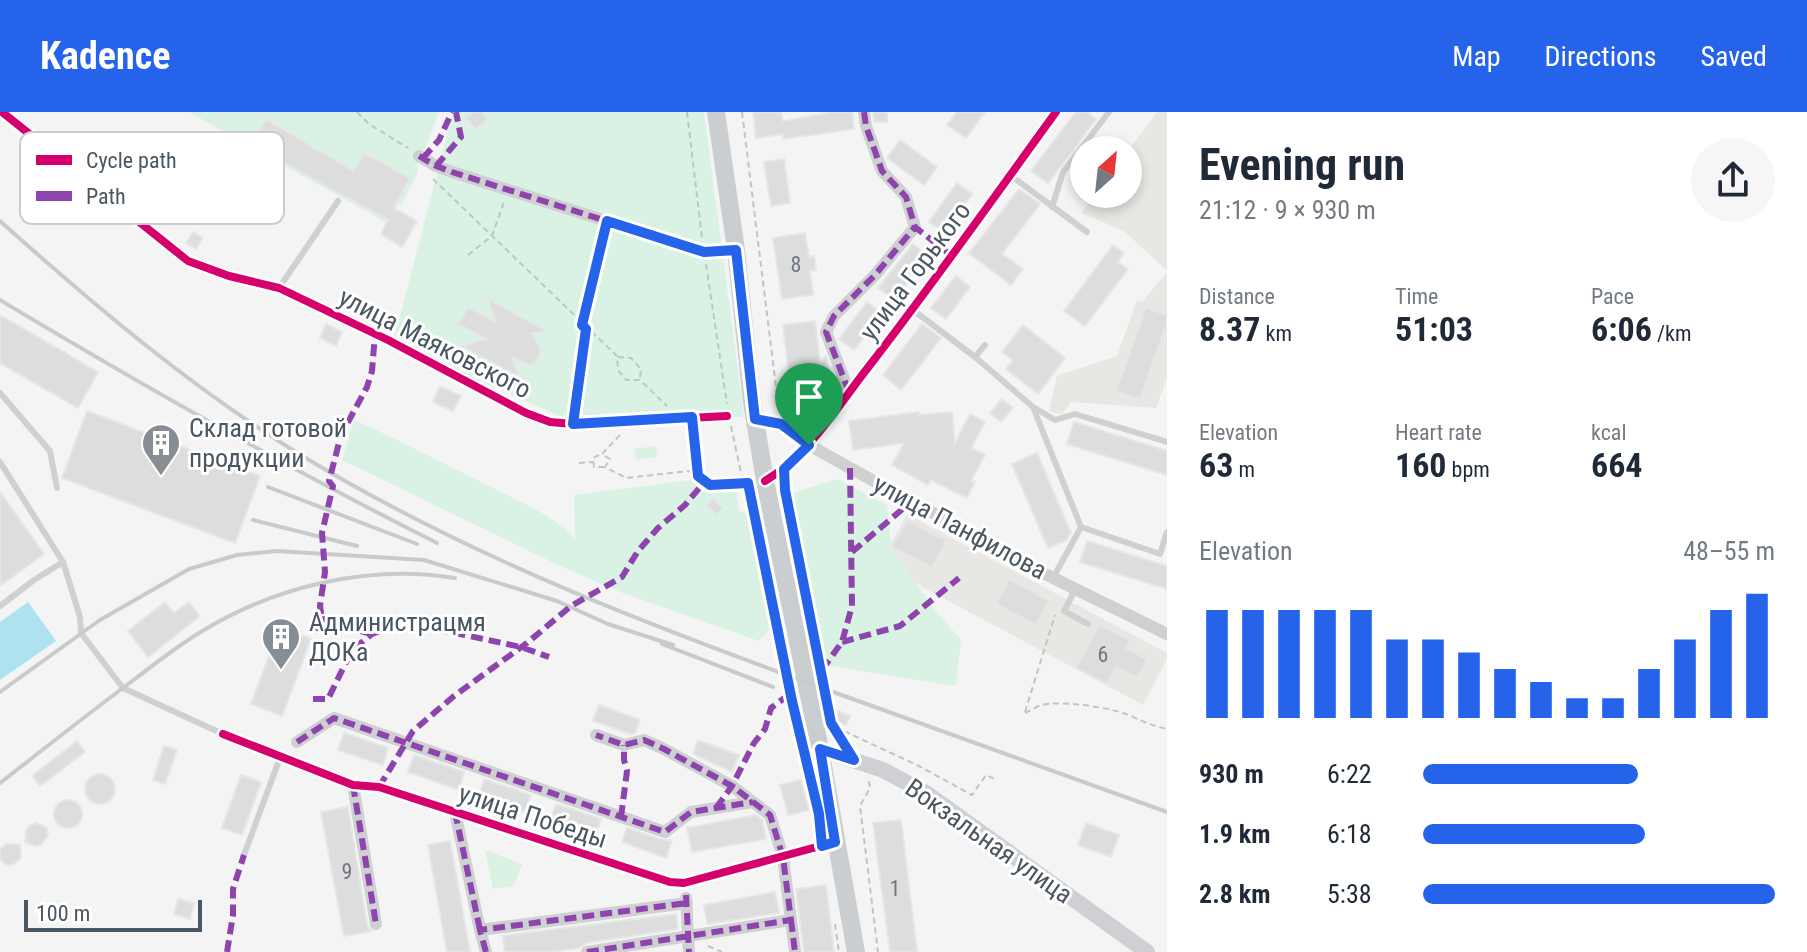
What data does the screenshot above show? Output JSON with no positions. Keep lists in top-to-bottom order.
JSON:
{
  "streets": {
    "main road": ["Вокзальная улица"],
    "street": [
      "улица Горького",
      "улица Маяковского",
      "улица Панфилова",
      "улица Победы"
    ]
  },
  "crossings": [
    ["улица Горького", "улица Панфилова"]
  ],
  "places": {
    "building": ["Склад готовой продукции", "Администрацмя ДОКа"]
  },
  "house_numbers": [
    "8",
    "6",
    "9",
    "1"
  ],
  "legend": ["Cycle path", "Path"],
  "scale_bar": "100 m",
  "north": "top right",
  "page": {
    "header": "Kadence",
    "nav": ["Map", "Directions", "Saved"],
    "heading": ["Evening run", "21:12 · 9 × 930 m"],
    "stats": [
      ["Distance", "8.37 km"],
      ["Time", "51:03"],
      ["Pace", "6:06 /km"],
      ["Elevation", "63 m"],
      ["Heart rate", "160 bpm"],
      ["kcal", "664"]
    ],
    "chart": ["Elevation", "48–55 m"],
    "list": [
      {
        "name": "930 m",
        "note": "6:22"
      },
      {
        "name": "1.9 km",
        "note": "6:18"
      },
      {
        "name": "2.8 km",
        "note": "5:38"
      }
    ],
    "scale": "100 m"
  }
}
